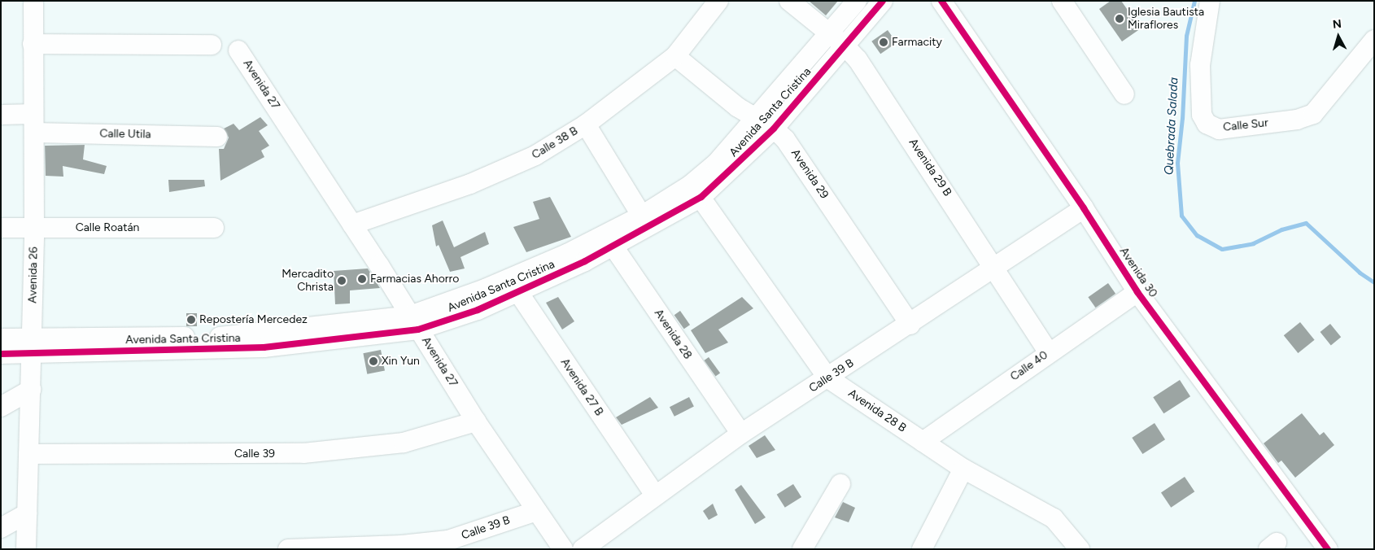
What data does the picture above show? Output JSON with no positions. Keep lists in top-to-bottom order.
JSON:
{
  "streets": {
    "street": [
      "Avenida 27",
      "Avenida Santa Cristina",
      "Calle Sur",
      "Calle Utila",
      "Calle 38 B",
      "Avenida 29 B",
      "Avenida 29",
      "Calle Roatán",
      "Avenida 30",
      "Avenida 26",
      "Avenida 28",
      "Calle 40",
      "Calle 39 B",
      "Avenida 27 B",
      "Avenida 28 B",
      "Calle 39"
    ]
  },
  "crossings": [
    ["Avenida 27", "Avenida Santa Cristina"],
    ["Avenida 27", "Calle 38 B"],
    ["Avenida 27", "Calle 39 B"],
    ["Avenida 27", "Calle 39"],
    ["Avenida Santa Cristina", "Avenida 29 B"],
    ["Avenida Santa Cristina", "Avenida 29"],
    ["Avenida Santa Cristina", "Avenida 26"],
    ["Avenida Santa Cristina", "Avenida 28"],
    ["Avenida Santa Cristina", "Avenida 27 B"],
    ["Avenida Santa Cristina", "Avenida 28 B"],
    ["Calle Utila", "Avenida 26"],
    ["Calle 38 B", "Avenida 29"],
    ["Avenida 29 B", "Calle 40"],
    ["Avenida 29 B", "Calle 39 B"],
    ["Avenida 29", "Calle 39 B"],
    ["Calle Roatán", "Avenida 26"],
    ["Avenida 30", "Calle 40"],
    ["Avenida 30", "Calle 39 B"],
    ["Avenida 26", "Calle 39"],
    ["Avenida 28", "Calle 39 B"],
    ["Calle 40", "Avenida 28 B"],
    ["Calle 39 B", "Avenida 27 B"],
    ["Calle 39 B", "Avenida 28 B"]
  ],
  "water": ["Quebrada Salada"],
  "places": [
    "Iglesia Bautista Miraflores",
    "Farmacity",
    "Farmacias Ahorro",
    "Mercadito Christa",
    "Repostería Mercedez",
    "Xin Yun"
  ],
  "north": "top"
}
